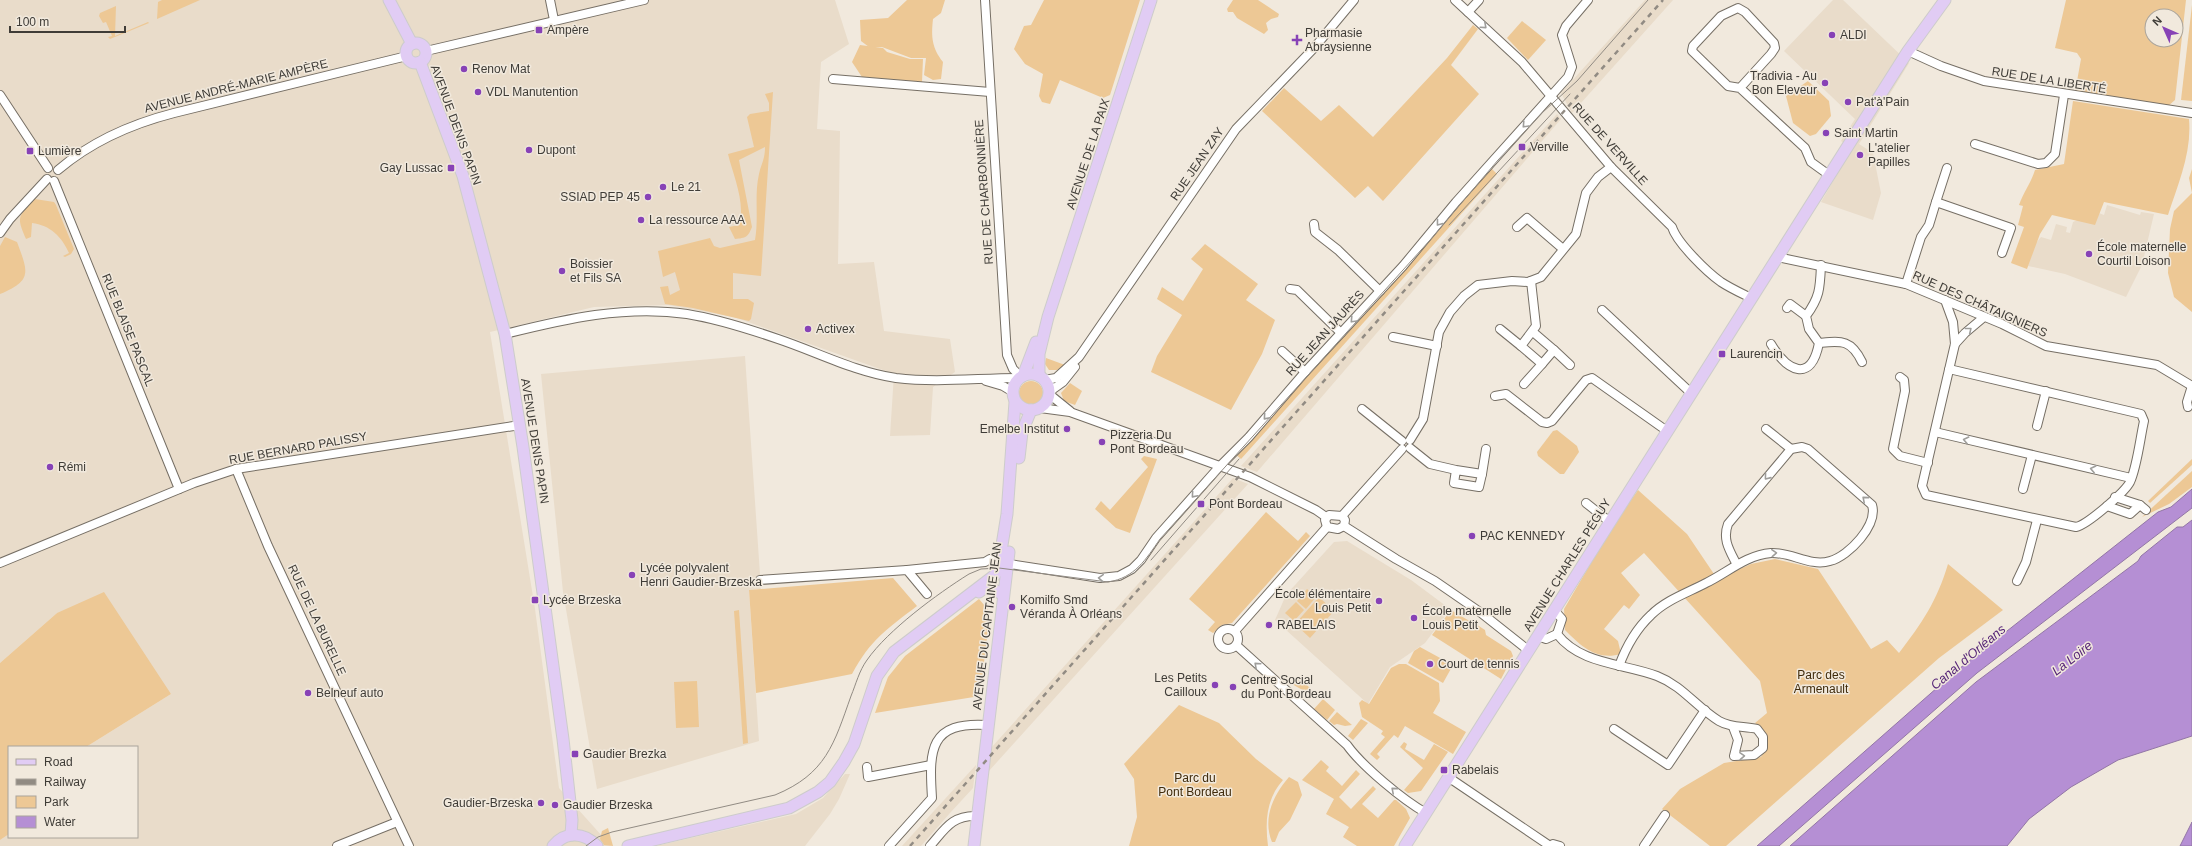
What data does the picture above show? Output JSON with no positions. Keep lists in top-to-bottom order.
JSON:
{
  "streets": {
    "main road": [
      "AVENUE DENIS PAPIN",
      "AVENUE DE LA PAIX",
      "AVENUE CHARLES PÉGUY",
      "AVENUE DU CAPITAINE JEAN"
    ],
    "street": [
      "RUE DE LA LIBERTÉ",
      "AVENUE ANDRÉ-MARIE AMPÈRE",
      "RUE DE VERVILLE",
      "RUE JEAN ZAY",
      "RUE DE CHARBONNIÈRE",
      "RUE DES CHÂTAIGNIERS",
      "RUE BLAISE PASCAL",
      "RUE JEAN JAURÈS",
      "RUE BERNARD PALISSY",
      "RUE DE LA BURELLE"
    ]
  },
  "crossings": [
    ["RUE DE LA LIBERTÉ", "AVENUE CHARLES PÉGUY"],
    ["AVENUE ANDRÉ-MARIE AMPÈRE", "AVENUE DENIS PAPIN"],
    ["AVENUE ANDRÉ-MARIE AMPÈRE", "RUE BLAISE PASCAL"],
    ["AVENUE DENIS PAPIN", "RUE BERNARD PALISSY"],
    ["RUE DE VERVILLE", "RUE JEAN JAURÈS"],
    ["RUE DE VERVILLE", "AVENUE CHARLES PÉGUY"],
    ["AVENUE DE LA PAIX", "RUE JEAN ZAY"],
    ["AVENUE DE LA PAIX", "RUE DE CHARBONNIÈRE"],
    ["AVENUE DE LA PAIX", "AVENUE DU CAPITAINE JEAN"],
    ["RUE JEAN ZAY", "RUE DE CHARBONNIÈRE"],
    ["RUE JEAN ZAY", "AVENUE DU CAPITAINE JEAN"],
    ["RUE DE CHARBONNIÈRE", "AVENUE DU CAPITAINE JEAN"],
    ["RUE DES CHÂTAIGNIERS", "AVENUE CHARLES PÉGUY"],
    ["RUE BLAISE PASCAL", "RUE BERNARD PALISSY"],
    ["RUE JEAN JAURÈS", "AVENUE DU CAPITAINE JEAN"],
    ["RUE BERNARD PALISSY", "RUE DE LA BURELLE"]
  ],
  "one_way": ["RUE JEAN JAURÈS"],
  "water": ["Canal d'Orléans", "La Loire"],
  "parks": ["Parc des Armenault", "Parc du Pont Bordeau"],
  "places": {
    "transit": [
      "Ampère",
      "Verville",
      "Lumière",
      "Gay Lussac",
      "Laurencin",
      "Pont Bordeau",
      "Lycée Brzeska",
      "Gaudier Brezka",
      "Rabelais"
    ],
    "other": [
      "ALDI",
      "Renov Mat",
      "Tradivia - Au Bon Eleveur",
      "VDL Manutention",
      "Pat'à'Pain",
      "Saint Martin",
      "Dupont",
      "L'atelier Papilles",
      "Le 21",
      "SSIAD PEP 45",
      "La ressource AAA",
      "École maternelle Courtil Loison",
      "Boissier et Fils SA",
      "Activex",
      "Emelbe Institut",
      "Pizzeria Du Pont Bordeau",
      "Rémi",
      "PAC KENNEDY",
      "Lycée polyvalent Henri Gaudier-Brzeska",
      "École élémentaire Louis Petit",
      "Komilfo Smd Véranda À Orléans",
      "École maternelle Louis Petit",
      "RABELAIS",
      "Court de tennis",
      "Les Petits Cailloux",
      "Centre Social du Pont Bordeau",
      "Belneuf auto",
      "Gaudier-Brzeska",
      "Gaudier Brzeska"
    ],
    "health": ["Pharmasie Abraysienne"]
  },
  "legend": [
    "Road",
    "Railway",
    "Park",
    "Water"
  ],
  "scale_bar": "100 m",
  "north": "top left"
}
